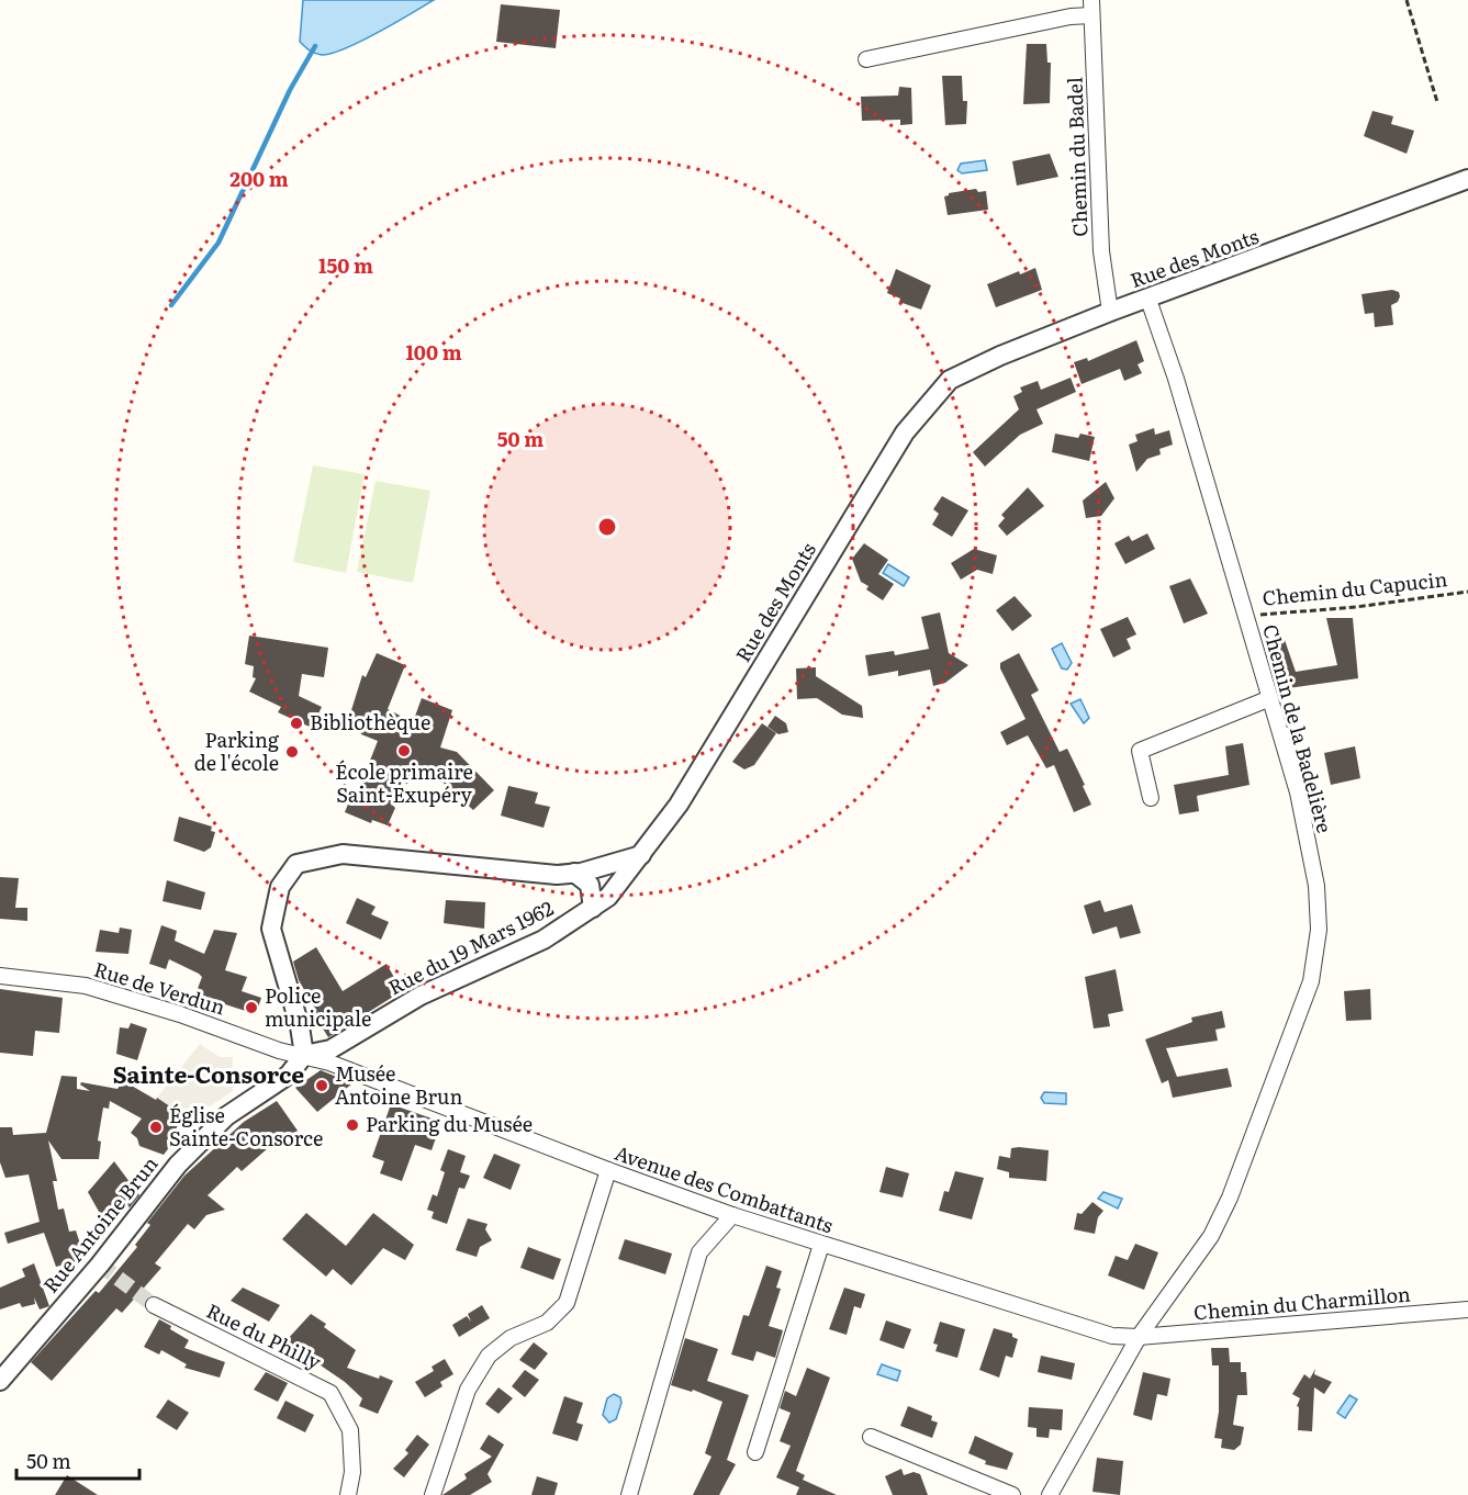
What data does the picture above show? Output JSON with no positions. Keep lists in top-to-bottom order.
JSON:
{
  "streets": {
    "street": [
      "Chemin du Badel",
      "Rue des Monts",
      "Chemin de la Badelière",
      "Rue du 19 Mars 1962",
      "Rue de Verdun",
      "Avenue des Combattants",
      "Rue Antoine Brun",
      "Chemin du Charmillon",
      "Rue du Philly"
    ],
    "path": ["Chemin du Capucin"]
  },
  "crossings": [
    ["Chemin du Badel", "Rue des Monts"],
    ["Rue des Monts", "Chemin de la Badelière"],
    ["Rue des Monts", "Rue du 19 Mars 1962"],
    ["Chemin du Capucin", "Chemin de la Badelière"],
    ["Chemin de la Badelière", "Avenue des Combattants"],
    ["Chemin de la Badelière", "Chemin du Charmillon"],
    ["Rue du 19 Mars 1962", "Rue de Verdun"],
    ["Rue du 19 Mars 1962", "Avenue des Combattants"],
    ["Rue du 19 Mars 1962", "Rue Antoine Brun"],
    ["Rue de Verdun", "Avenue des Combattants"],
    ["Rue de Verdun", "Rue Antoine Brun"],
    ["Avenue des Combattants", "Rue Antoine Brun"],
    ["Avenue des Combattants", "Chemin du Charmillon"]
  ],
  "districts": ["Sainte-Consorce"],
  "places": [
    "Bibliothèque",
    "École primaire Saint-Exupéry",
    "Parking de l'école",
    "Police municipale",
    "Musée Antoine Brun",
    "Parking du Musée",
    "Église Sainte-Consorce"
  ],
  "scale_bar": "50 m",
  "rings": [
    "200 m",
    "150 m",
    "100 m",
    "50 m"
  ]
}
